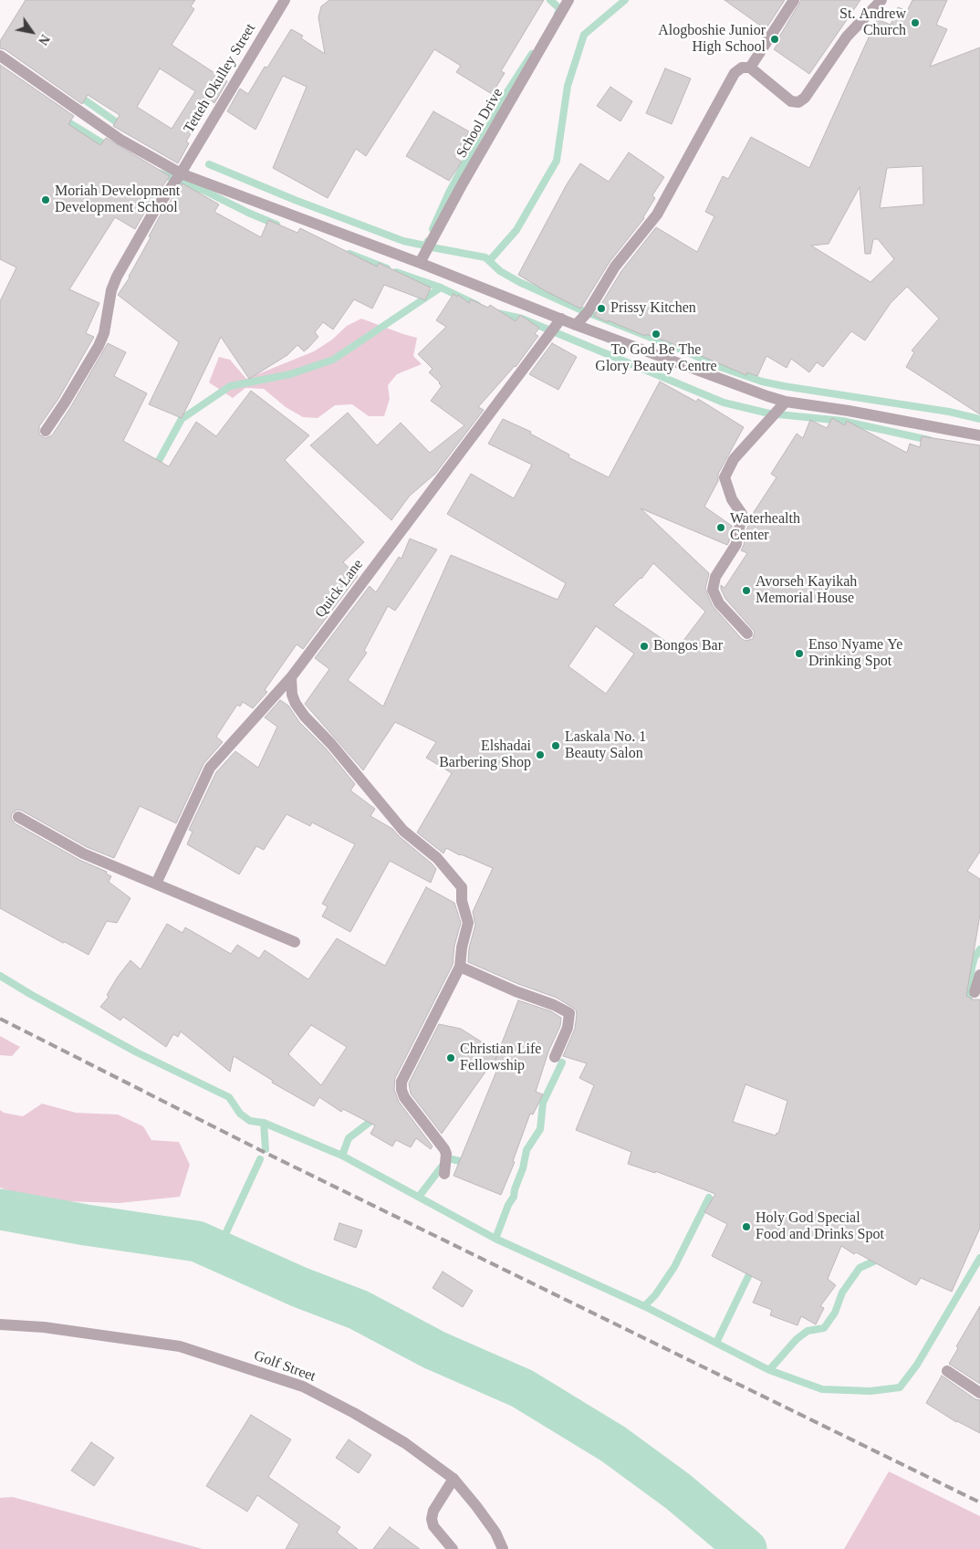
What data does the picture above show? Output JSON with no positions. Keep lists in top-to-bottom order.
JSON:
{
  "streets": {
    "street": [
      "Tetteh Okulley Street",
      "School Drive",
      "Quick Lane",
      "Golf Street"
    ]
  },
  "places": [
    "St. Andrew Church",
    "Alogboshie Junior High School",
    "Moriah Development Development School",
    "Prissy Kitchen",
    "To God Be The Glory Beauty Centre",
    "Waterhealth Center",
    "Avorseh Kayikah Memorial House",
    "Bongos Bar",
    "Enso Nyame Ye Drinking Spot",
    "Laskala No. 1 Beauty Salon",
    "Elshadai Barbering Shop",
    "Christian Life Fellowship",
    "Holy God Special Food and Drinks Spot"
  ],
  "north": "bottom right"
}
